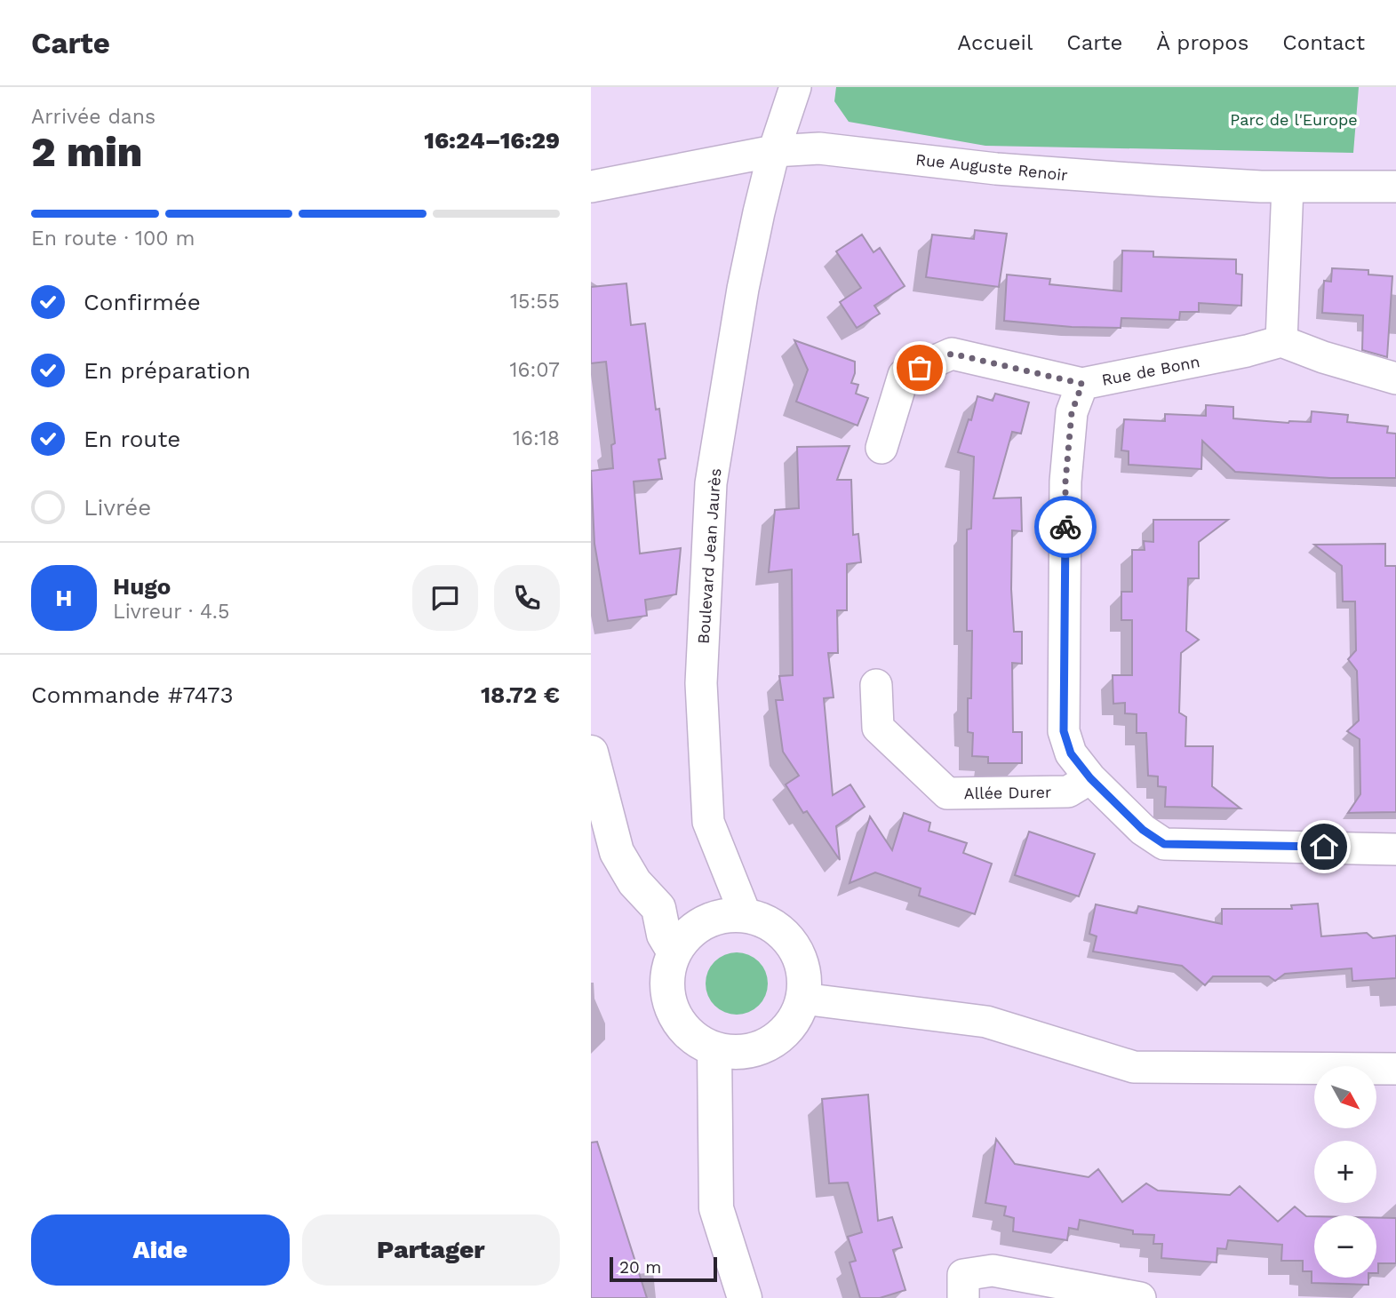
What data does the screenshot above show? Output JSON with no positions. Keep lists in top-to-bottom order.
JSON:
{
  "streets": {
    "street": [
      "Rue Auguste Renoir",
      "Rue de Bonn",
      "Boulevard Jean Jaurès",
      "Allée Durer"
    ]
  },
  "crossings": [
    ["Rue Auguste Renoir", "Boulevard Jean Jaurès"],
    ["Rue de Bonn", "Allée Durer"]
  ],
  "parks": ["Parc de l'Europe"],
  "scale_bar": "20 m",
  "north": "bottom right",
  "page": {
    "header": "Carte",
    "nav": [
      "Accueil",
      "Carte",
      "À propos",
      "Contact"
    ],
    "heading": ["2 min", "Arrivée dans", "16:24–16:29"],
    "panel": [
      "Hugo",
      "Livreur · 4.5",
      "Commande #7473",
      "18.72 €"
    ],
    "bar": "En route · 100 m",
    "list": [
      ["Confirmée", "15:55"],
      ["En préparation", "16:07"],
      ["En route", "16:18"],
      "Livrée"
    ],
    "round": "H",
    "map_buttons": ["+", "−"],
    "buttons": ["Aide", "Partager"],
    "scale": "20 m"
  }
}
